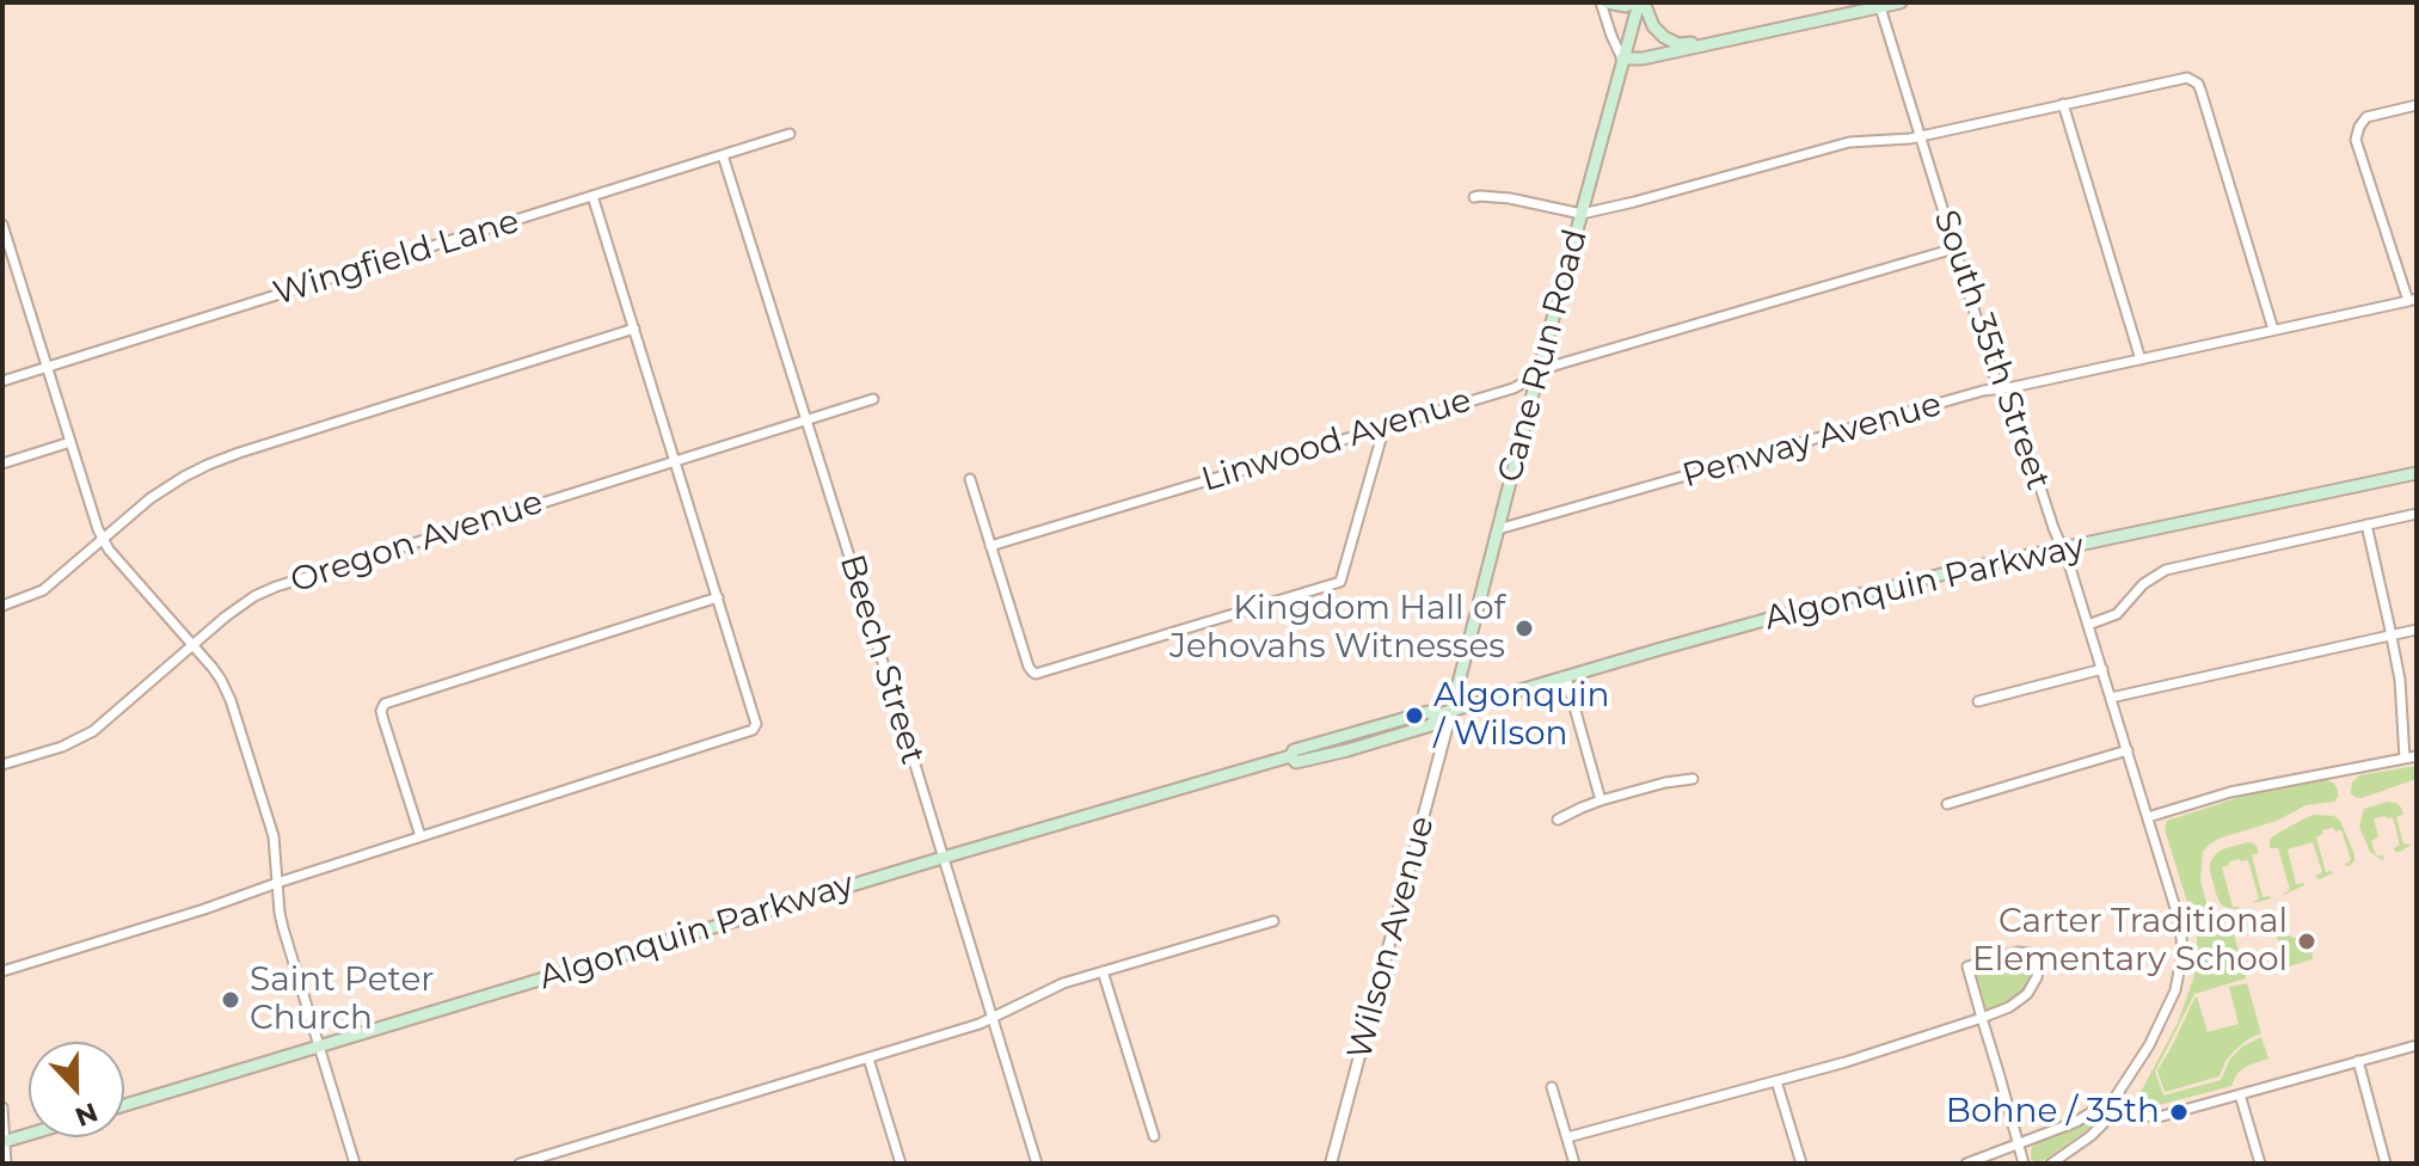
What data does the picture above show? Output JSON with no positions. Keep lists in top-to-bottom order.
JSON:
{
  "streets": {
    "main road": ["Cane Run Road", "Algonquin Parkway"],
    "street": [
      "Wingfield Lane",
      "South 35th Street",
      "Linwood Avenue",
      "Penway Avenue",
      "Oregon Avenue",
      "Beech Street",
      "Wilson Avenue"
    ]
  },
  "crossings": [
    ["Wingfield Lane", "Beech Street"],
    ["South 35th Street", "Linwood Avenue"],
    ["South 35th Street", "Penway Avenue"],
    ["South 35th Street", "Algonquin Parkway"],
    ["Cane Run Road", "Linwood Avenue"],
    ["Cane Run Road", "Penway Avenue"],
    ["Cane Run Road", "Algonquin Parkway"],
    ["Cane Run Road", "Wilson Avenue"],
    ["Oregon Avenue", "Beech Street"],
    ["Algonquin Parkway", "Beech Street"],
    ["Algonquin Parkway", "Wilson Avenue"]
  ],
  "places": [
    "Kingdom Hall of Jehovahs Witnesses",
    "Algonquin / Wilson",
    "Carter Traditional Elementary School",
    "Saint Peter Church",
    "Bohne / 35th"
  ],
  "north": "bottom"
}
